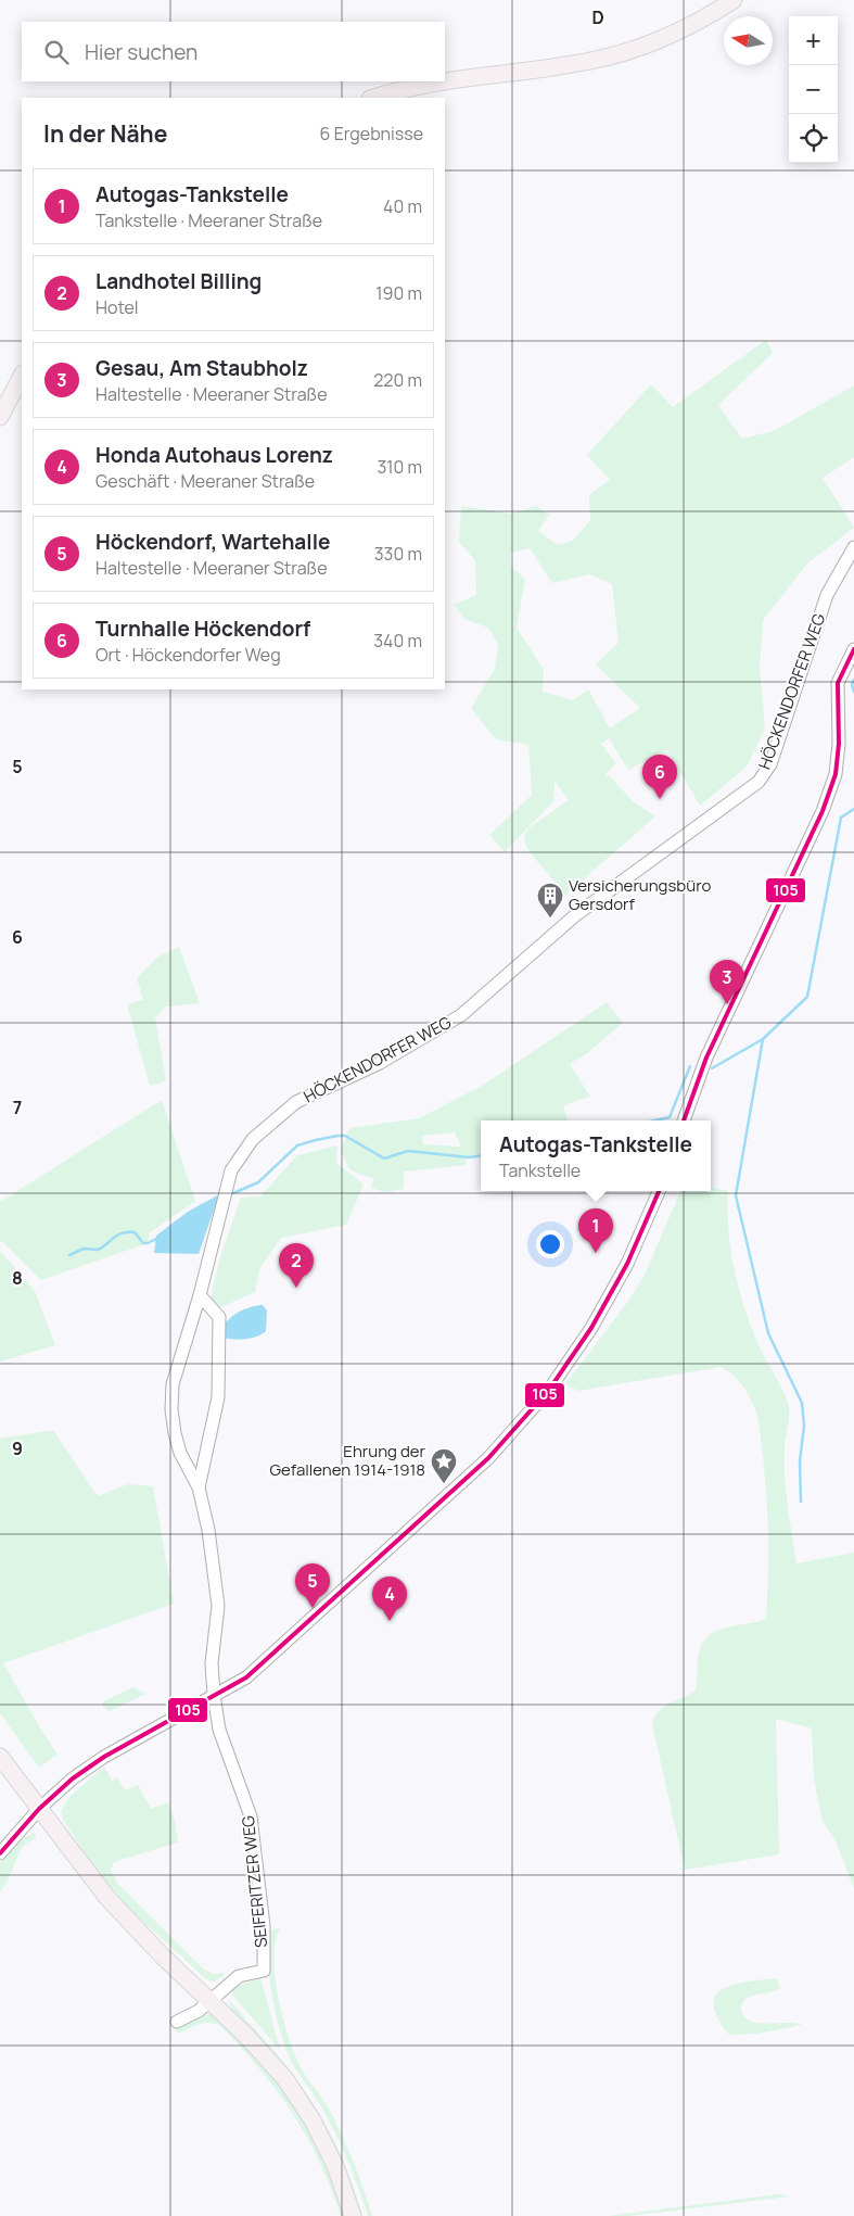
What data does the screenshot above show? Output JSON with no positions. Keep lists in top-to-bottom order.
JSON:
{
  "streets": {
    "street": ["HÖCKENDORFER WEG", "SEIFERITZER WEG"]
  },
  "crossings": [
    ["HÖCKENDORFER WEG", "SEIFERITZER WEG"]
  ],
  "places": {
    "building": ["Versicherungsbüro Gersdorf"],
    "place": ["Ehrung der Gefallenen 1914-1918"]
  },
  "lines": ["transit line 105"],
  "north": "left",
  "page": {
    "map_buttons": ["+", "−"],
    "search": "Hier suchen",
    "heading": ["In der Nähe", "6 Ergebnisse"],
    "list": [
      {
        "mark": "1",
        "name": "Autogas-Tankstelle",
        "note": "Tankstelle · Meeraner Straße",
        "value": "40 m"
      },
      {
        "mark": "2",
        "name": "Landhotel Billing",
        "note": "Hotel",
        "value": "190 m"
      },
      {
        "mark": "3",
        "name": "Gesau, Am Staubholz",
        "note": "Haltestelle · Meeraner Straße",
        "value": "220 m"
      },
      {
        "mark": "4",
        "name": "Honda Autohaus Lorenz",
        "note": "Geschäft · Meeraner Straße",
        "value": "310 m"
      },
      {
        "mark": "5",
        "name": "Höckendorf, Wartehalle",
        "note": "Haltestelle · Meeraner Straße",
        "value": "330 m"
      },
      {
        "mark": "6",
        "name": "Turnhalle Höckendorf",
        "note": "Ort · Höckendorfer Weg",
        "value": "340 m"
      }
    ],
    "pins": [
      "6",
      "3",
      "1",
      "2",
      "5",
      "4"
    ],
    "popup": ["Autogas-Tankstelle", "Tankstelle"]
  },
  "grid": {
    "columns": ["D"],
    "rows": [
      "5",
      "6",
      "7",
      "8",
      "9"
    ]
  }
}
